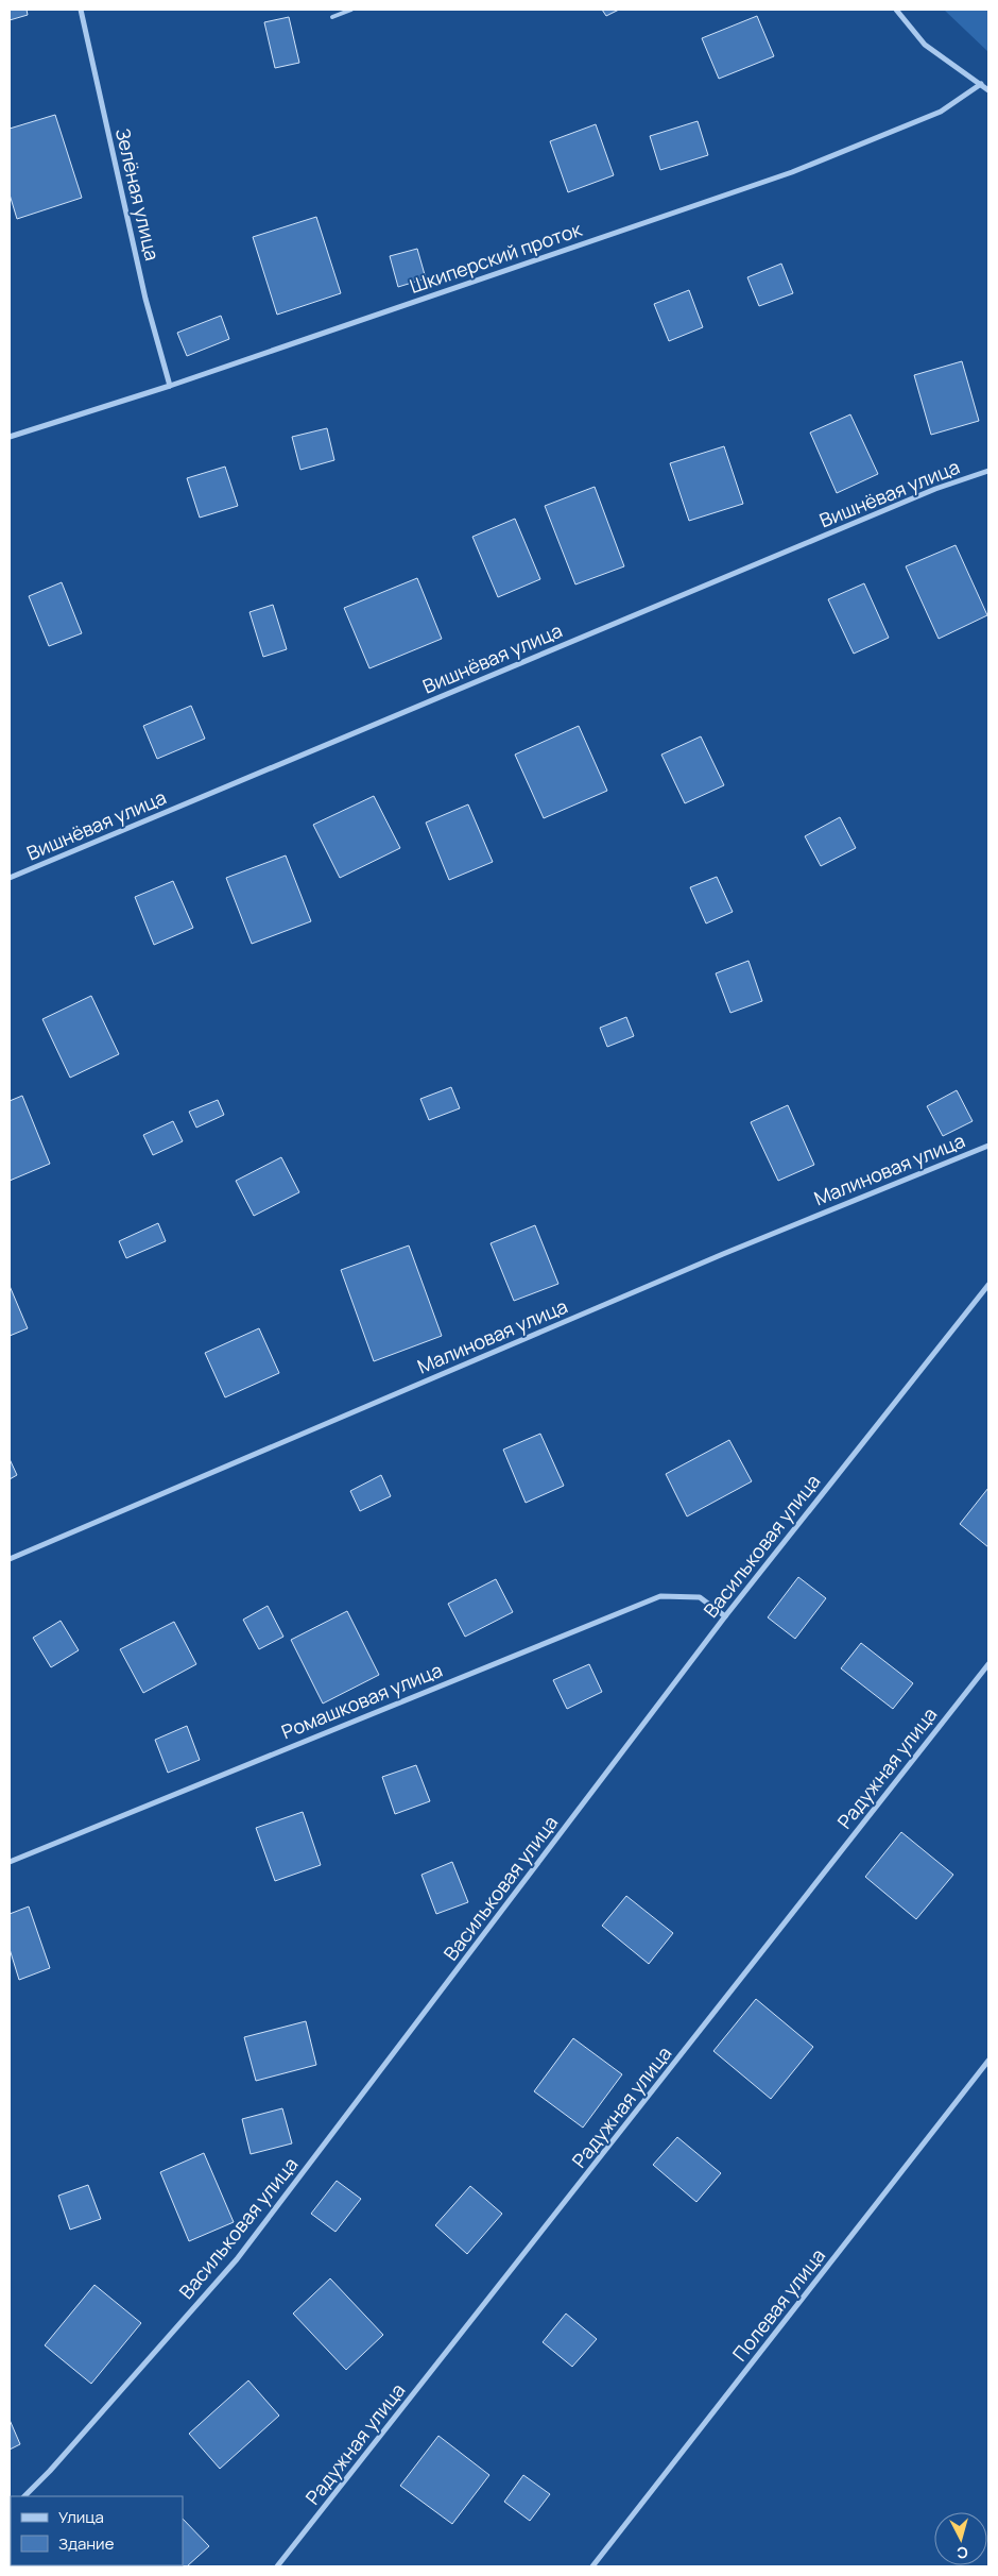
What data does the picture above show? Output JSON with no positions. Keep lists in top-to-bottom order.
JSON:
{
  "streets": {
    "street": [
      "Зелёная улица",
      "Шкиперский проток",
      "Вишнёвая улица",
      "Малиновая улица",
      "Васильковая улица",
      "Ромашковая улица",
      "Радужная улица",
      "Полевая улица"
    ]
  },
  "crossings": [
    ["Зелёная улица", "Шкиперский проток"],
    ["Васильковая улица", "Ромашковая улица"]
  ],
  "legend": ["Улица", "Здание"],
  "north": "bottom"
}
